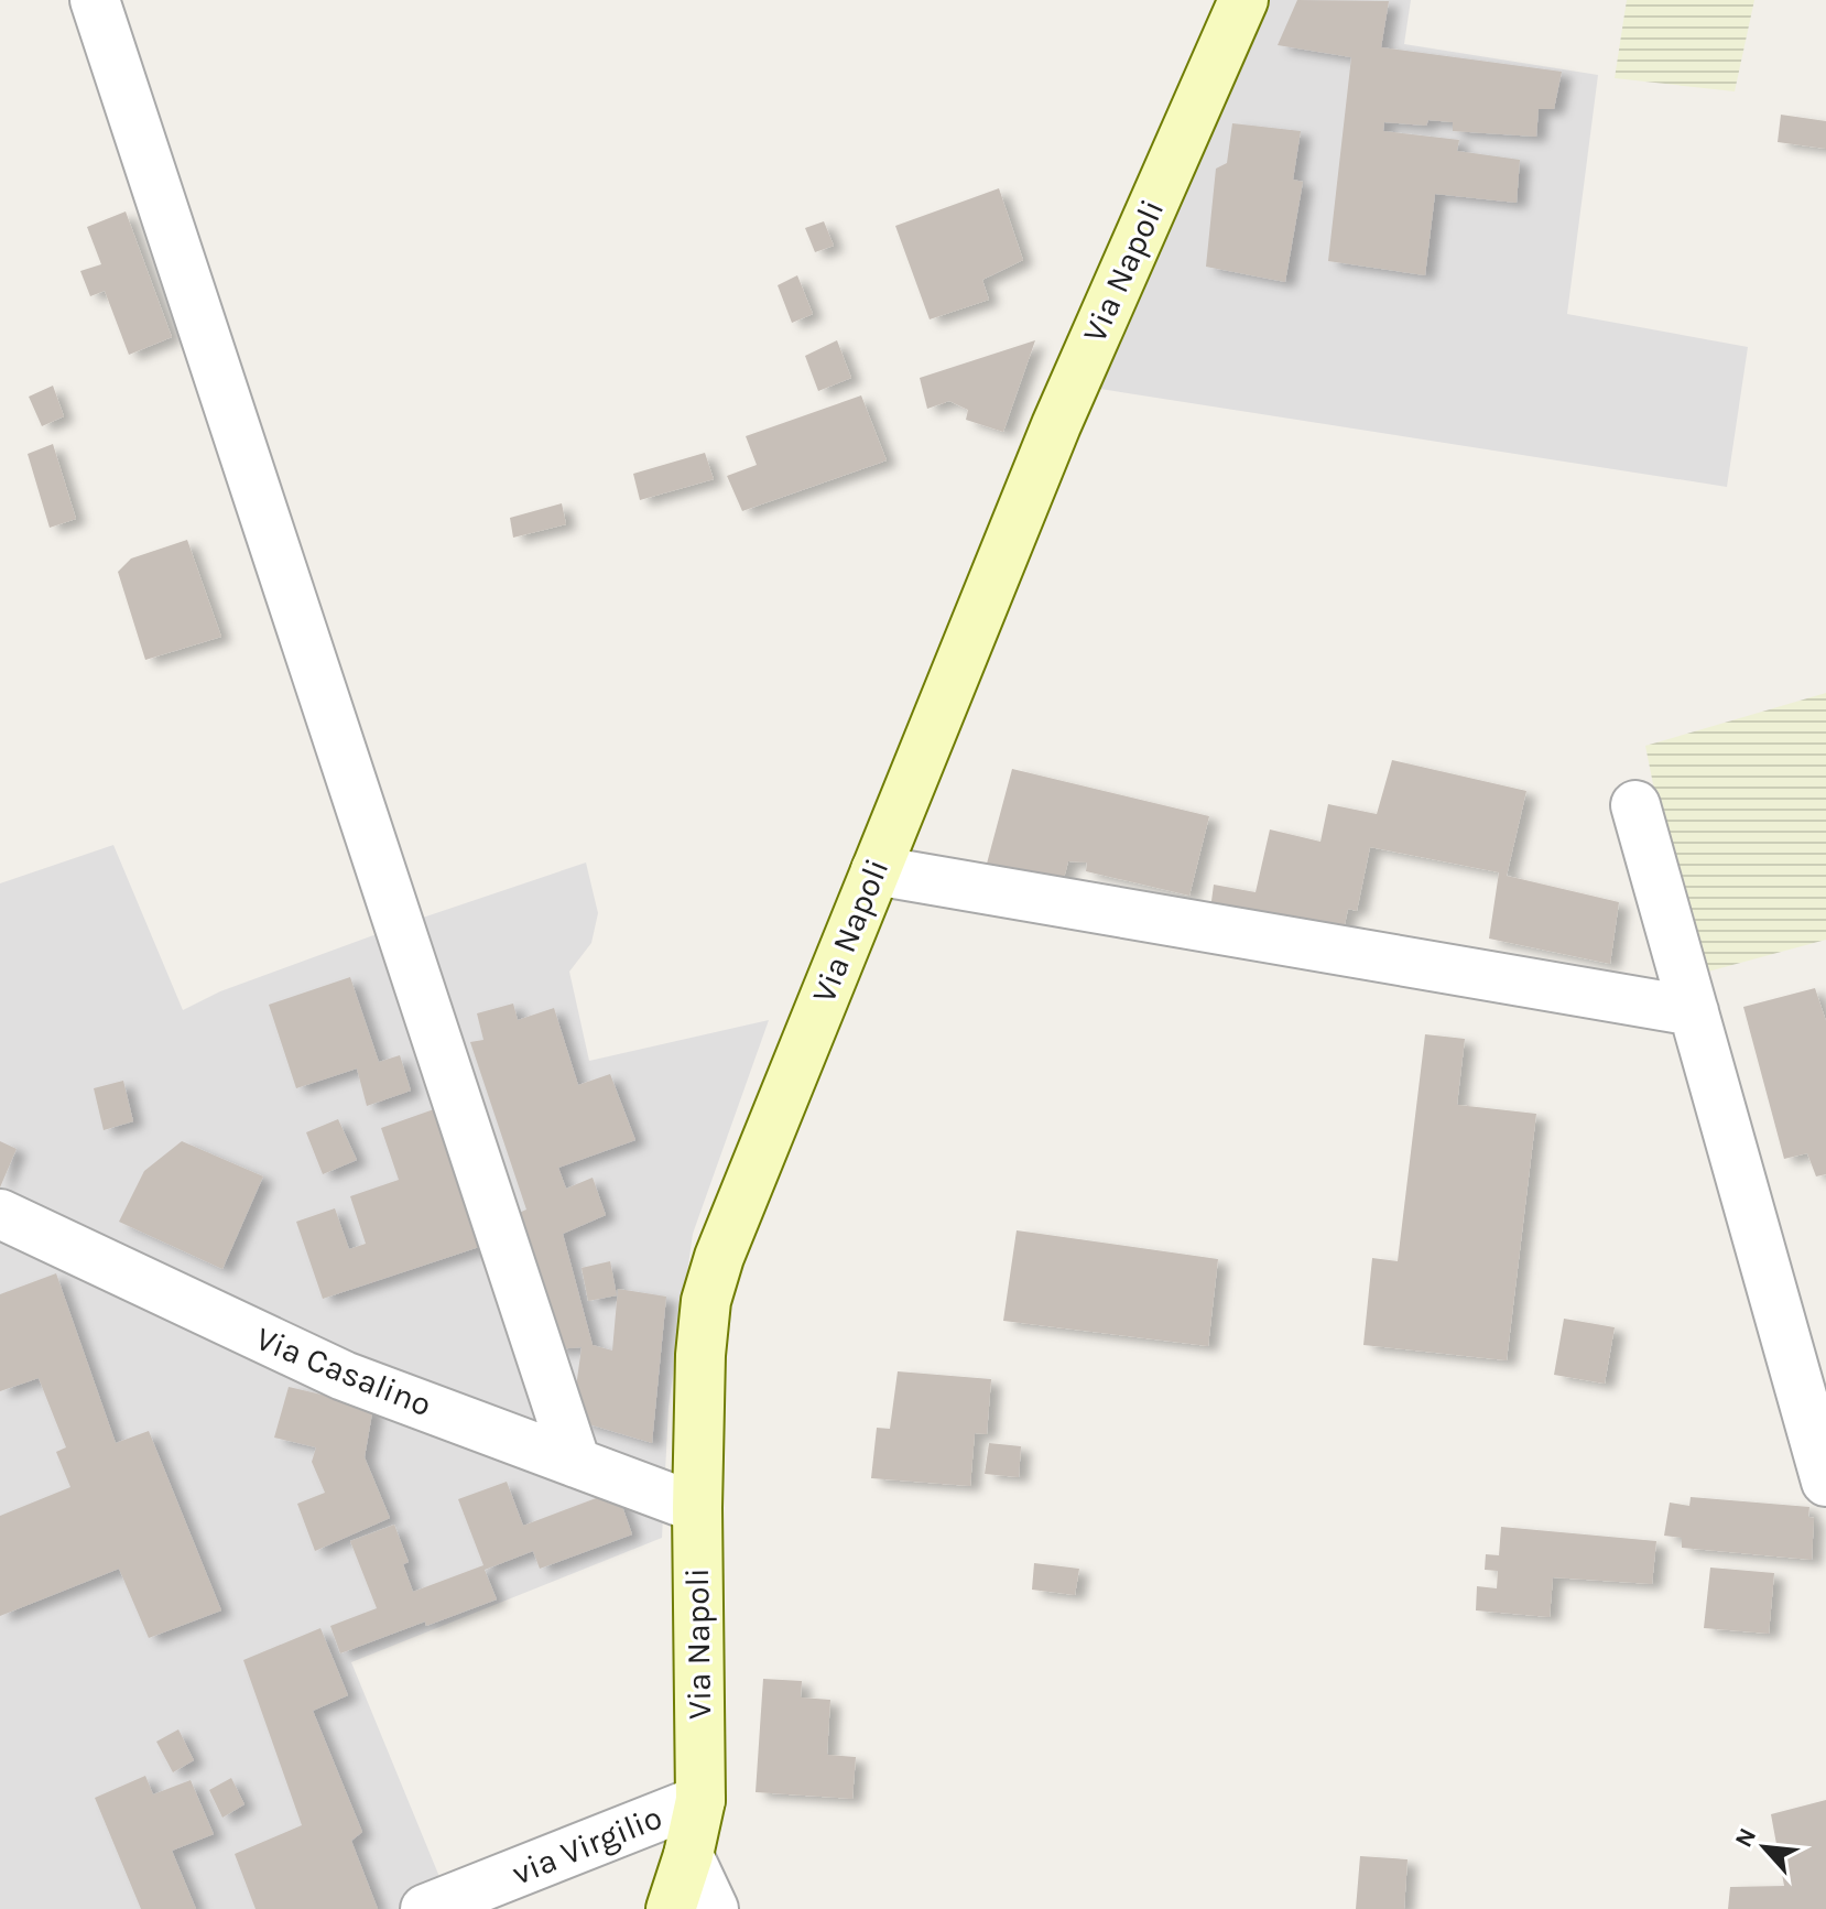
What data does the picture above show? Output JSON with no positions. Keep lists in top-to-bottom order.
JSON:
{
  "streets": {
    "street": ["Via Napoli", "Via Casalino", "via Virgilio"]
  },
  "crossings": [
    ["Via Napoli", "Via Casalino"],
    ["Via Napoli", "via Virgilio"]
  ],
  "north": "top left"
}
